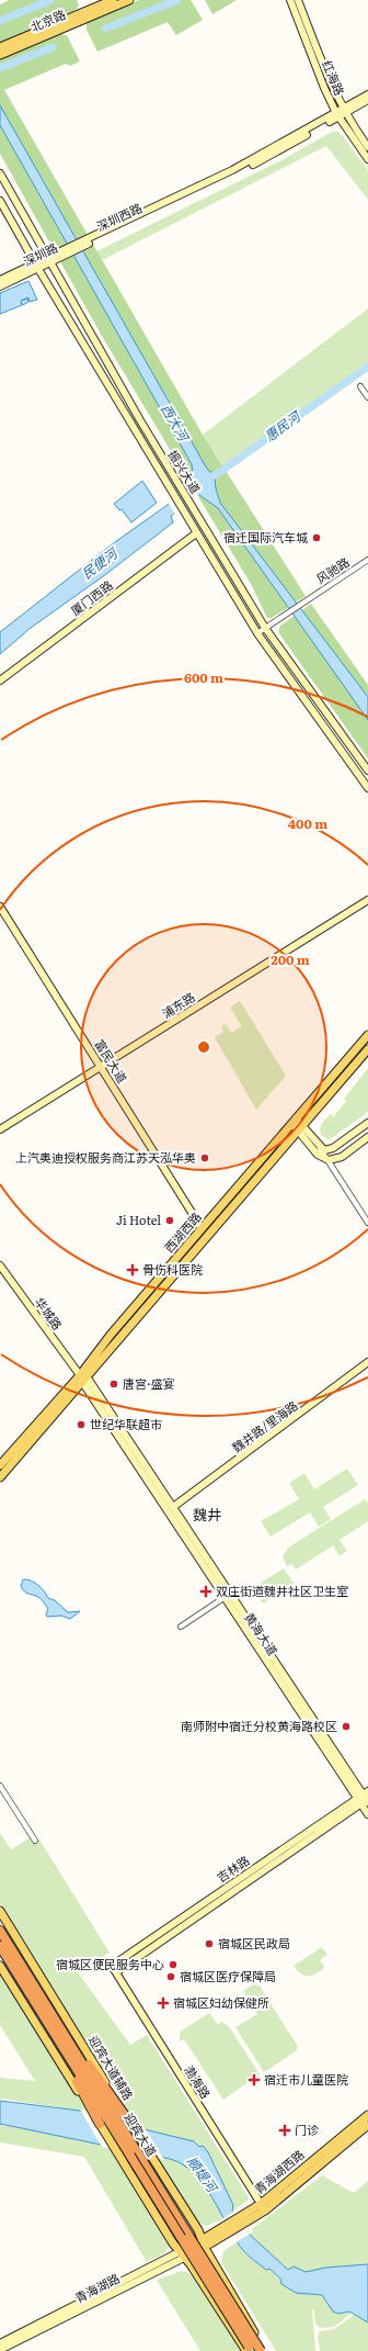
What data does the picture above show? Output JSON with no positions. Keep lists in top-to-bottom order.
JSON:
{
  "streets": {
    "highway": ["迎宾大道"],
    "main road": [
      "北京路",
      "西湖西路",
      "迎宾大道辅路",
      "青海湖西路"
    ],
    "street": [
      "红海路",
      "深圳西路",
      "深圳路",
      "振兴大道",
      "风驰路",
      "厦门西路",
      "浦东路",
      "富民大道",
      "华城路",
      "魏井路/里海路",
      "黄海大道",
      "吉林路",
      "渤海路",
      "青海湖路"
    ]
  },
  "crossings": [
    ["红海路", "深圳西路"],
    ["深圳西路", "深圳路"],
    ["深圳路", "振兴大道"],
    ["振兴大道", "风驰路"],
    ["振兴大道", "厦门西路"],
    ["浦东路", "富民大道"],
    ["富民大道", "西湖西路"],
    ["西湖西路", "华城路"],
    ["西湖西路", "黄海大道"],
    ["华城路", "黄海大道"],
    ["魏井路/里海路", "黄海大道"],
    ["黄海大道", "吉林路"],
    ["吉林路", "渤海路"],
    ["迎宾大道辅路", "青海湖西路"],
    ["迎宾大道辅路", "青海湖路"],
    ["渤海路", "青海湖西路"],
    ["青海湖西路", "青海湖路"]
  ],
  "districts": ["魏井"],
  "water": [
    "西大河",
    "惠民河",
    "民便河",
    "顺堤河"
  ],
  "places": {
    "other": [
      "宿迁国际汽车城",
      "上汽奥迪授权服务商江苏天泓华奥",
      "Ji Hotel",
      "唐宫·盛宴",
      "世纪华联超市",
      "南师附中宿迁分校黄海路校区",
      "宿城区民政局",
      "宿城区便民服务中心",
      "宿城区医疗保障局"
    ],
    "health": [
      "骨伤科医院",
      "双庄街道魏井社区卫生室",
      "宿城区妇幼保健所",
      "宿迁市儿童医院",
      "门诊"
    ]
  },
  "rings": ["600 m", "400 m", "200 m"]
}
